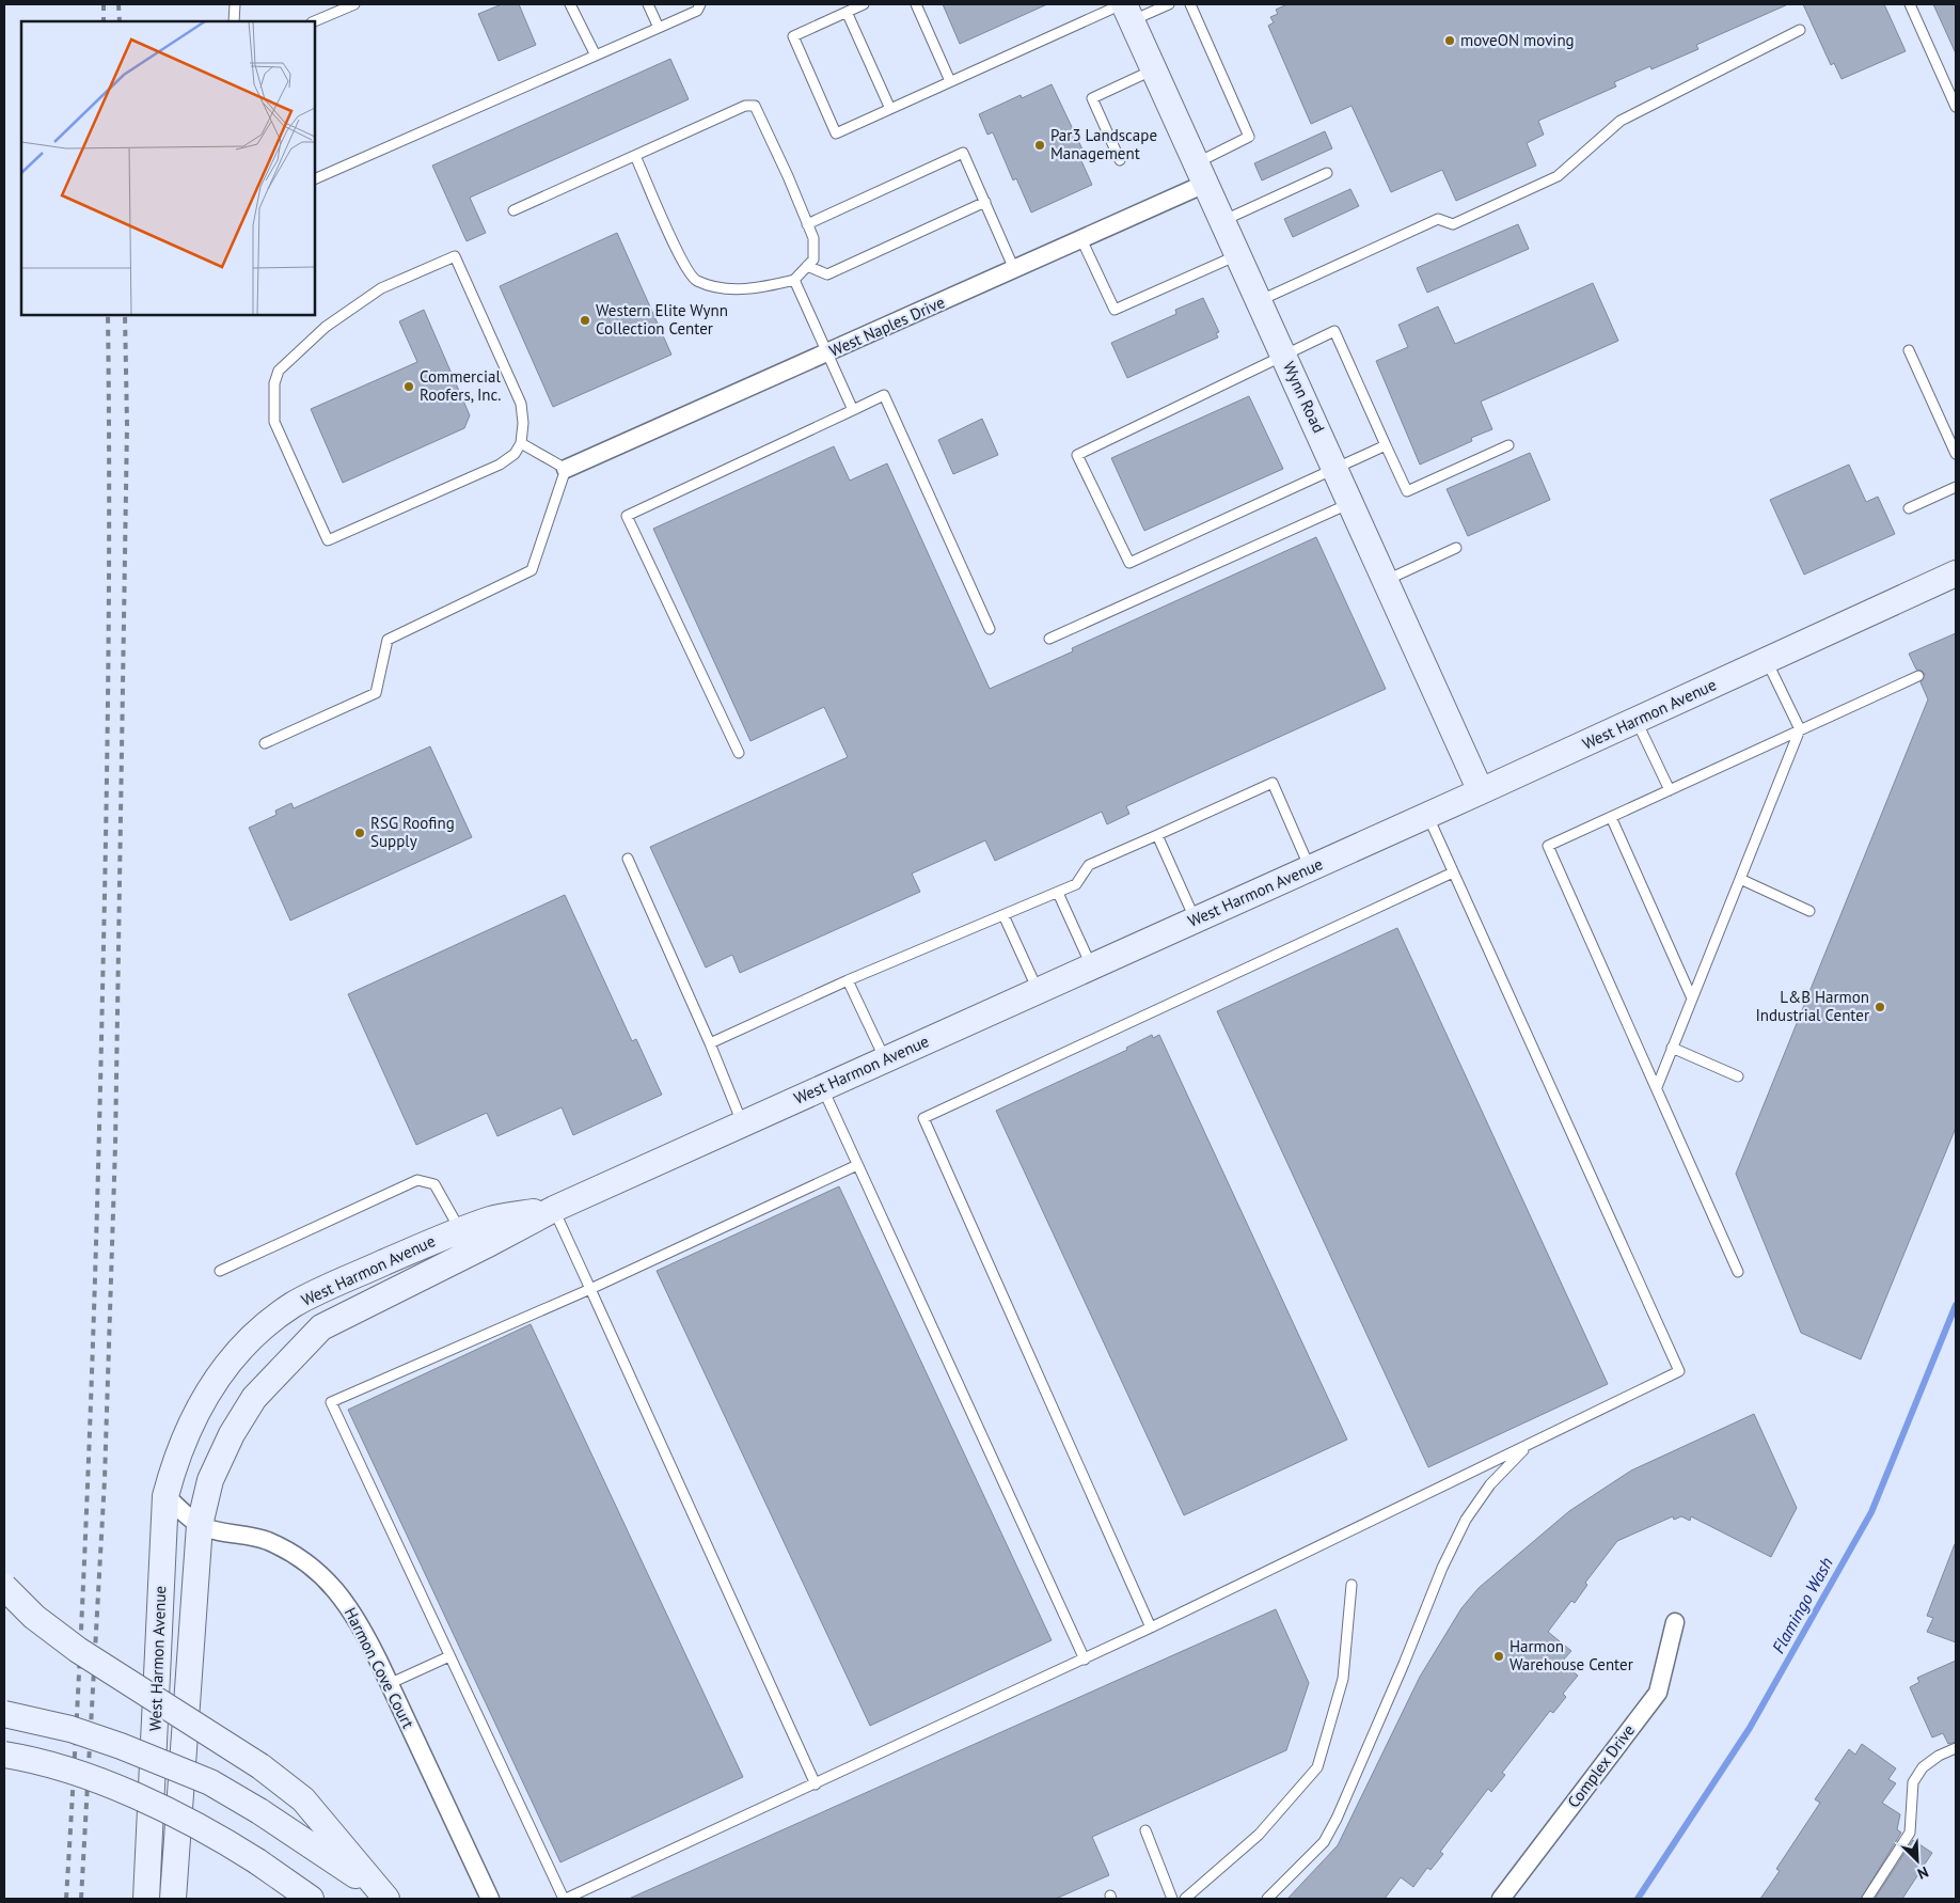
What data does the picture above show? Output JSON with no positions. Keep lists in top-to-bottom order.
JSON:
{
  "streets": {
    "main road": ["Wynn Road", "West Harmon Avenue"],
    "street": ["West Naples Drive", "Harmon Cove Court", "Complex Drive"]
  },
  "crossings": [
    ["West Naples Drive", "Wynn Road"],
    ["Wynn Road", "West Harmon Avenue"],
    ["West Harmon Avenue", "Harmon Cove Court"]
  ],
  "water": ["Flamingo Wash"],
  "places": [
    "moveON moving",
    "Par3 Landscape Management",
    "Western Elite Wynn Collection Center",
    "Commercial Roofers, Inc.",
    "RSG Roofing Supply",
    "L&B Harmon Industrial Center",
    "Harmon Warehouse Center"
  ],
  "north": "bottom right"
}
